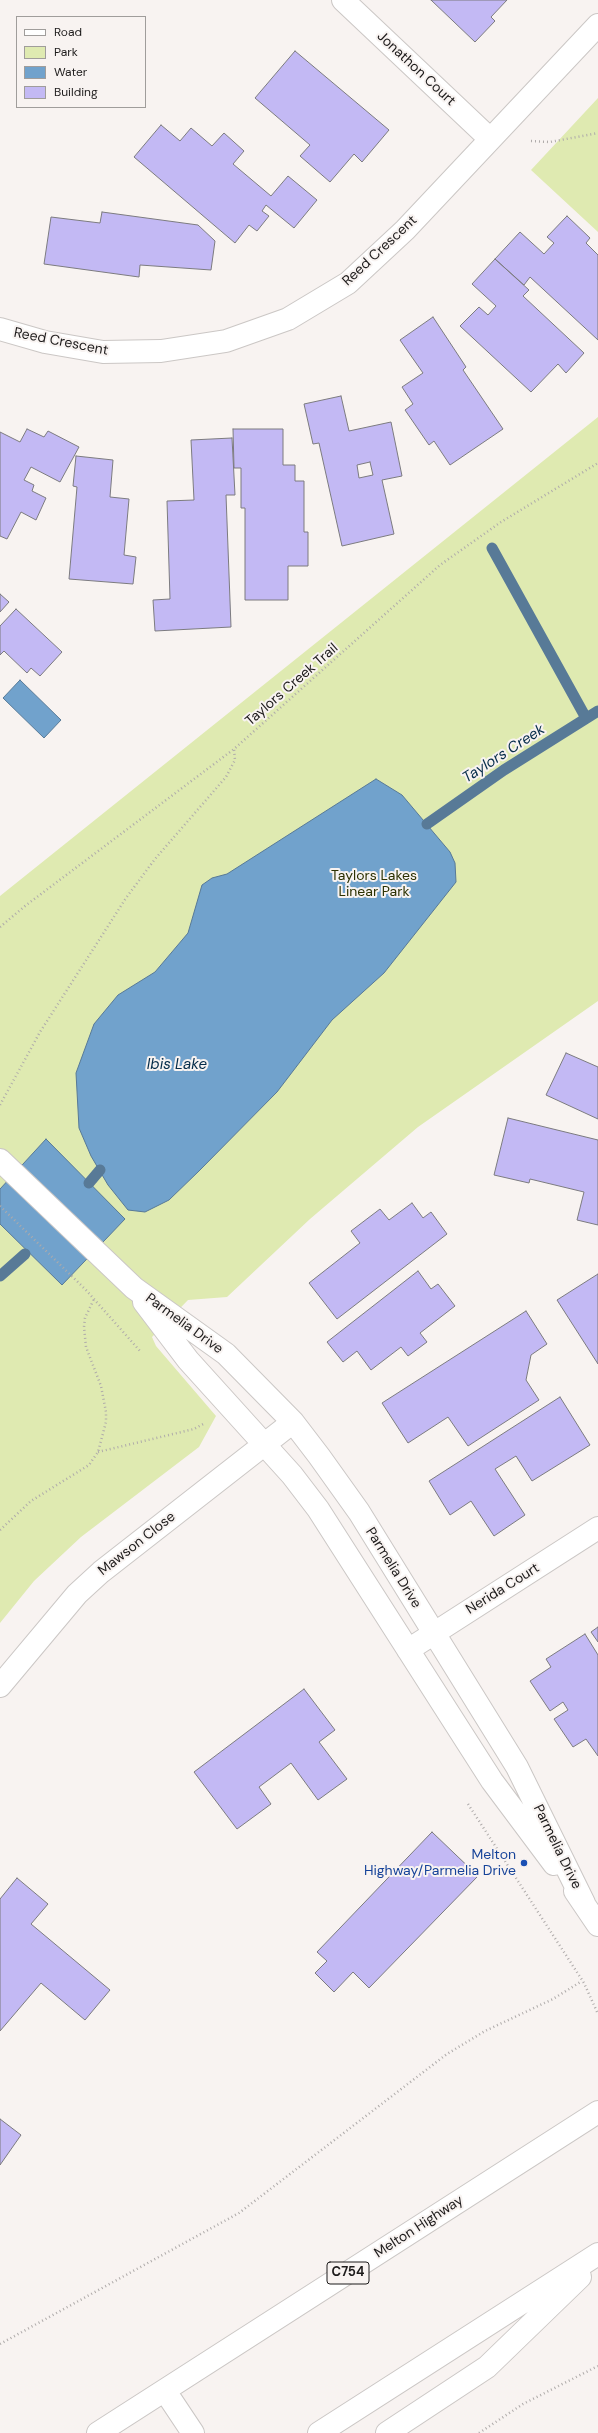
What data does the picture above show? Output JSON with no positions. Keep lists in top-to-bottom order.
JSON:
{
  "streets": {
    "main road": [
      "Jonathon Court",
      "Reed Crescent",
      "Parmelia Drive",
      "Mawson Close",
      "Nerida Court",
      "Melton Highway",
      "C754"
    ],
    "path": ["Taylors Creek Trail"]
  },
  "crossings": [
    ["Jonathon Court", "Reed Crescent"],
    ["Parmelia Drive", "Mawson Close"],
    ["Parmelia Drive", "Nerida Court"]
  ],
  "water": ["Taylors Creek", "Ibis Lake"],
  "parks": ["Taylors Lakes Linear Park"],
  "places": ["Melton Highway/Parmelia Drive"],
  "legend": [
    "Road",
    "Park",
    "Water",
    "Building"
  ]
}
